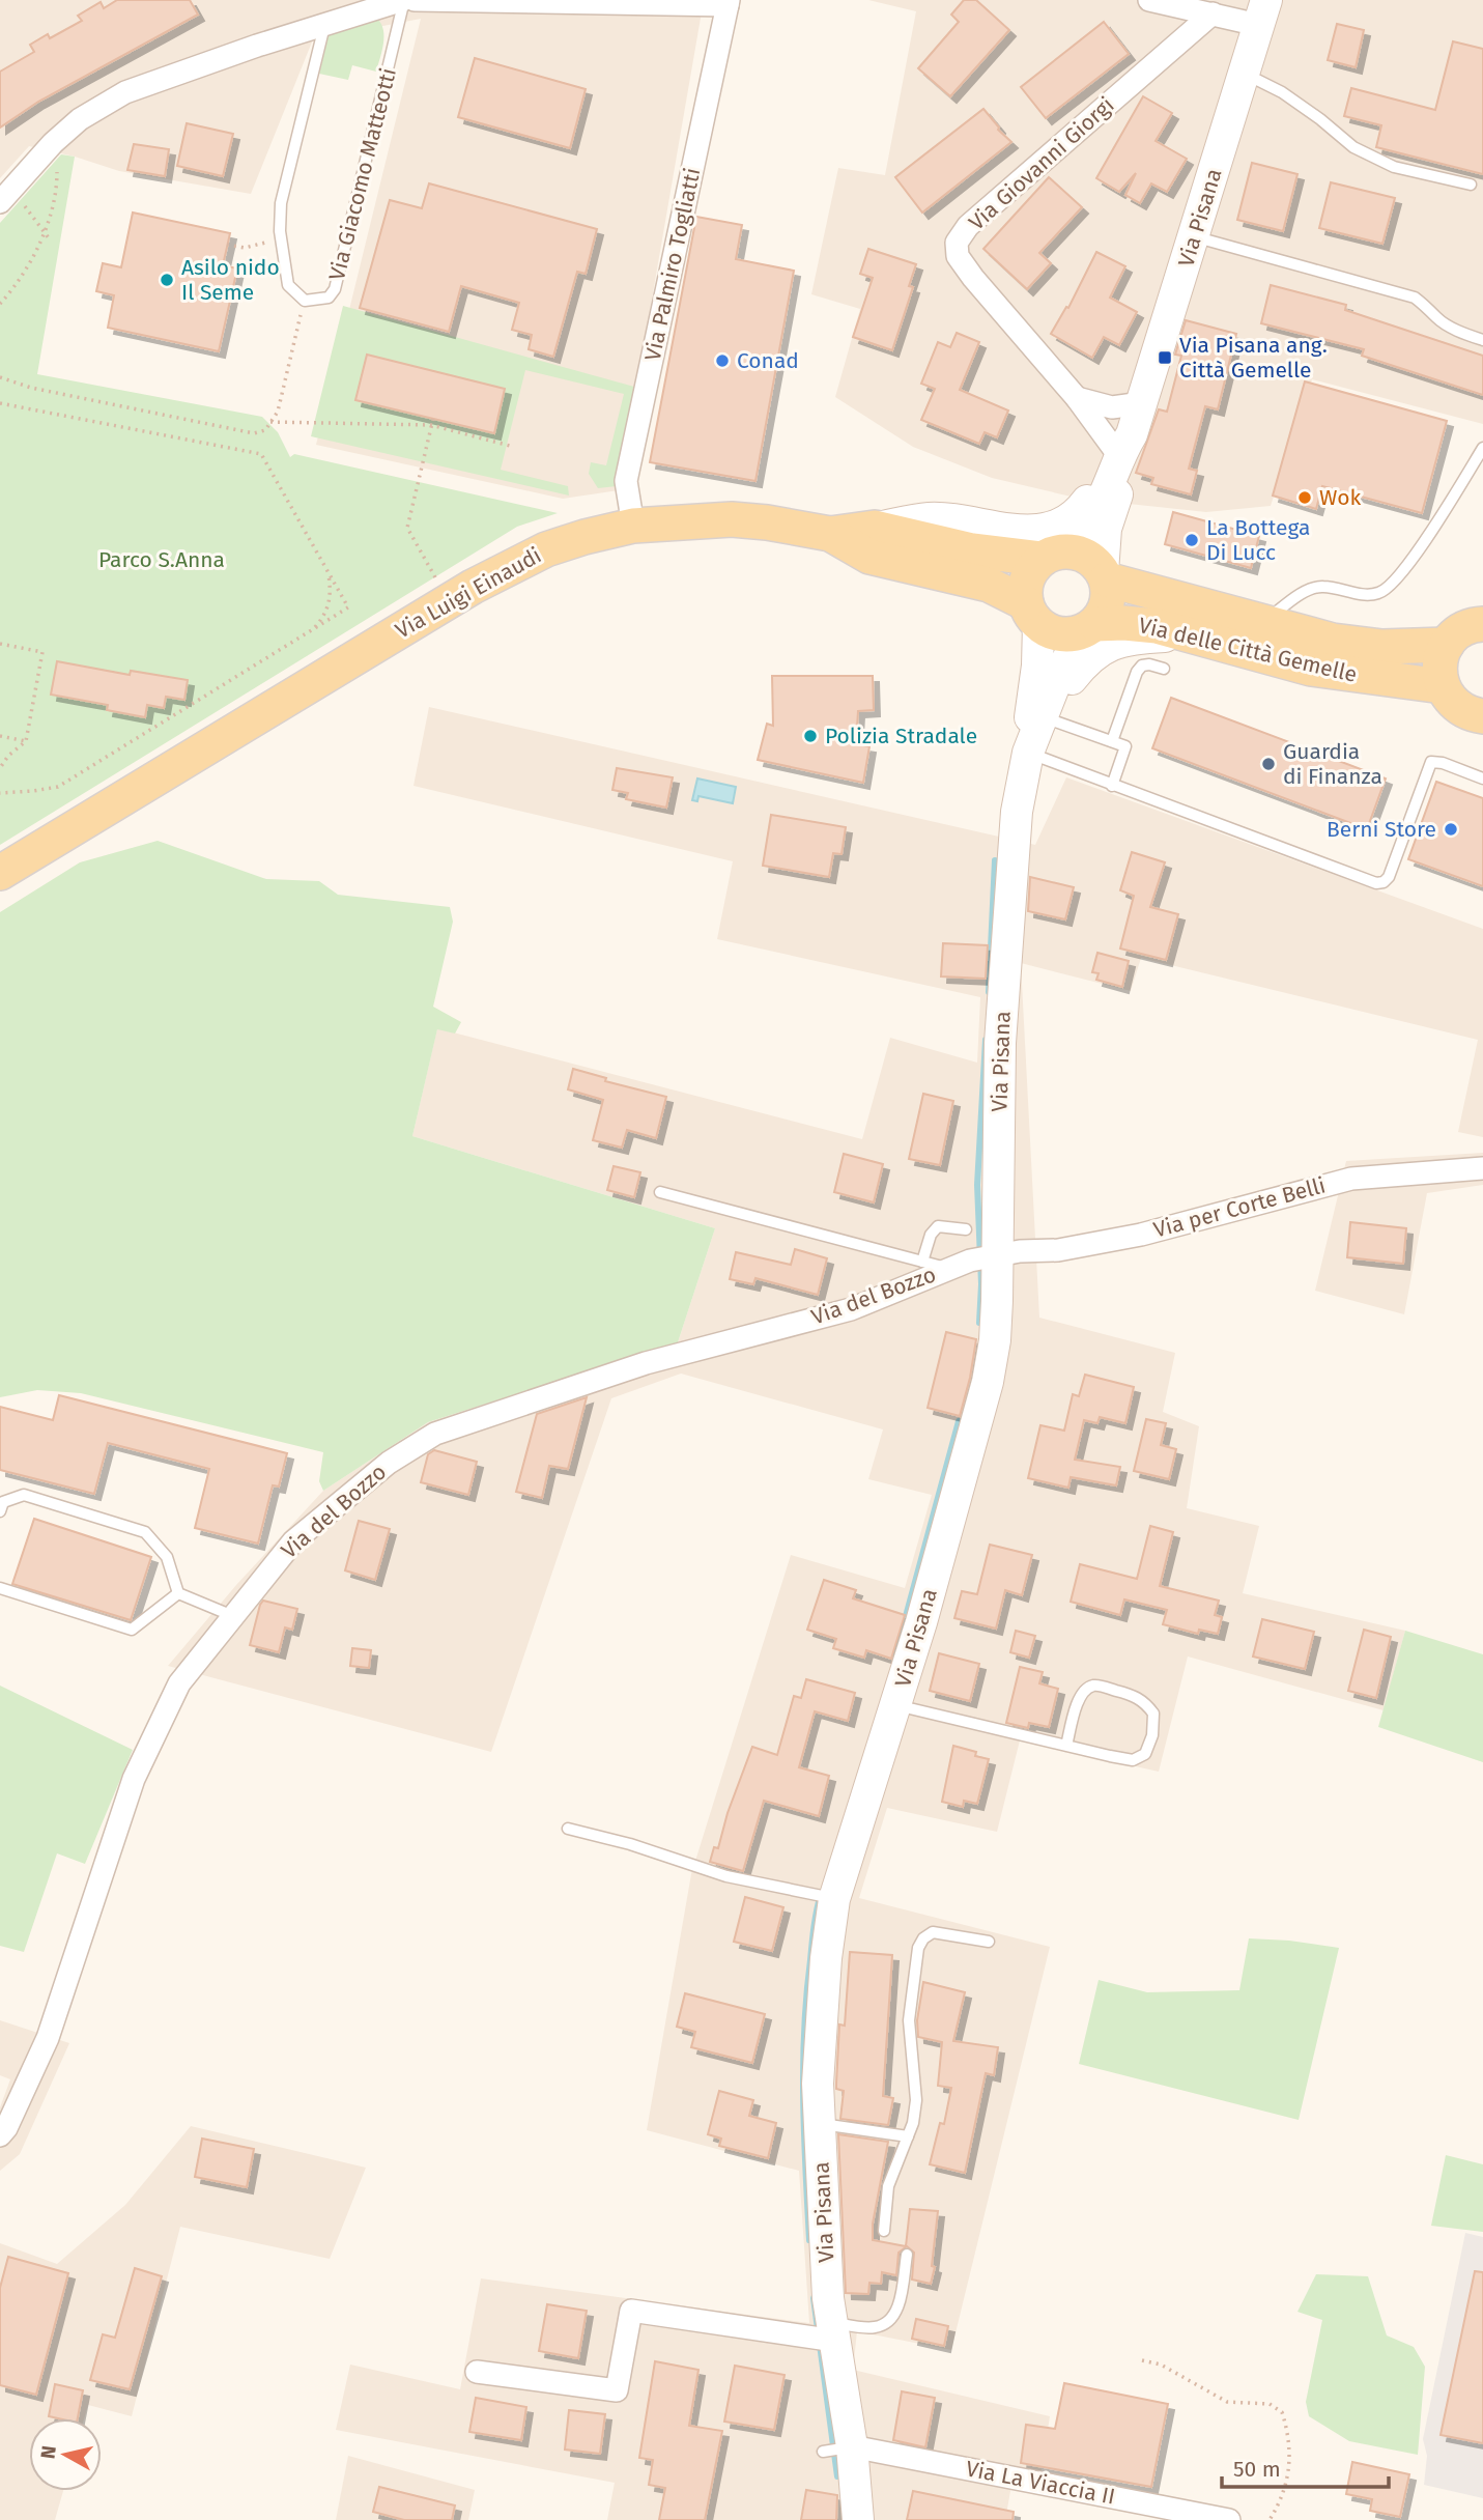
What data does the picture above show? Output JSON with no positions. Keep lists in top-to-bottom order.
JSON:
{
  "streets": {
    "main road": ["Via Pisana", "Via Luigi Einaudi", "Via delle Città Gemelle"],
    "street": [
      "Via Giovanni Giorgi",
      "Via Giacomo Matteotti",
      "Via Palmiro Togliatti",
      "Via per Corte Belli",
      "Via del Bozzo",
      "Via La Viaccia II"
    ]
  },
  "crossings": [
    ["Via Giovanni Giorgi", "Via Pisana"],
    ["Via Pisana", "Via Luigi Einaudi"],
    ["Via Pisana", "Via delle Città Gemelle"],
    ["Via Pisana", "Via per Corte Belli"],
    ["Via Pisana", "Via del Bozzo"],
    ["Via Pisana", "Via La Viaccia II"],
    ["Via Palmiro Togliatti", "Via Luigi Einaudi"],
    ["Via Luigi Einaudi", "Via delle Città Gemelle"],
    ["Via per Corte Belli", "Via del Bozzo"]
  ],
  "parks": ["Parco S.Anna"],
  "places": {
    "other": [
      "Asilo nido Il Seme",
      "Conad",
      "Wok",
      "La Bottega Di Lucc",
      "Polizia Stradale",
      "Guardia di Finanza",
      "Berni Store"
    ],
    "transit": ["Via Pisana ang. Città Gemelle"]
  },
  "scale_bar": "50 m",
  "north": "left"
}
